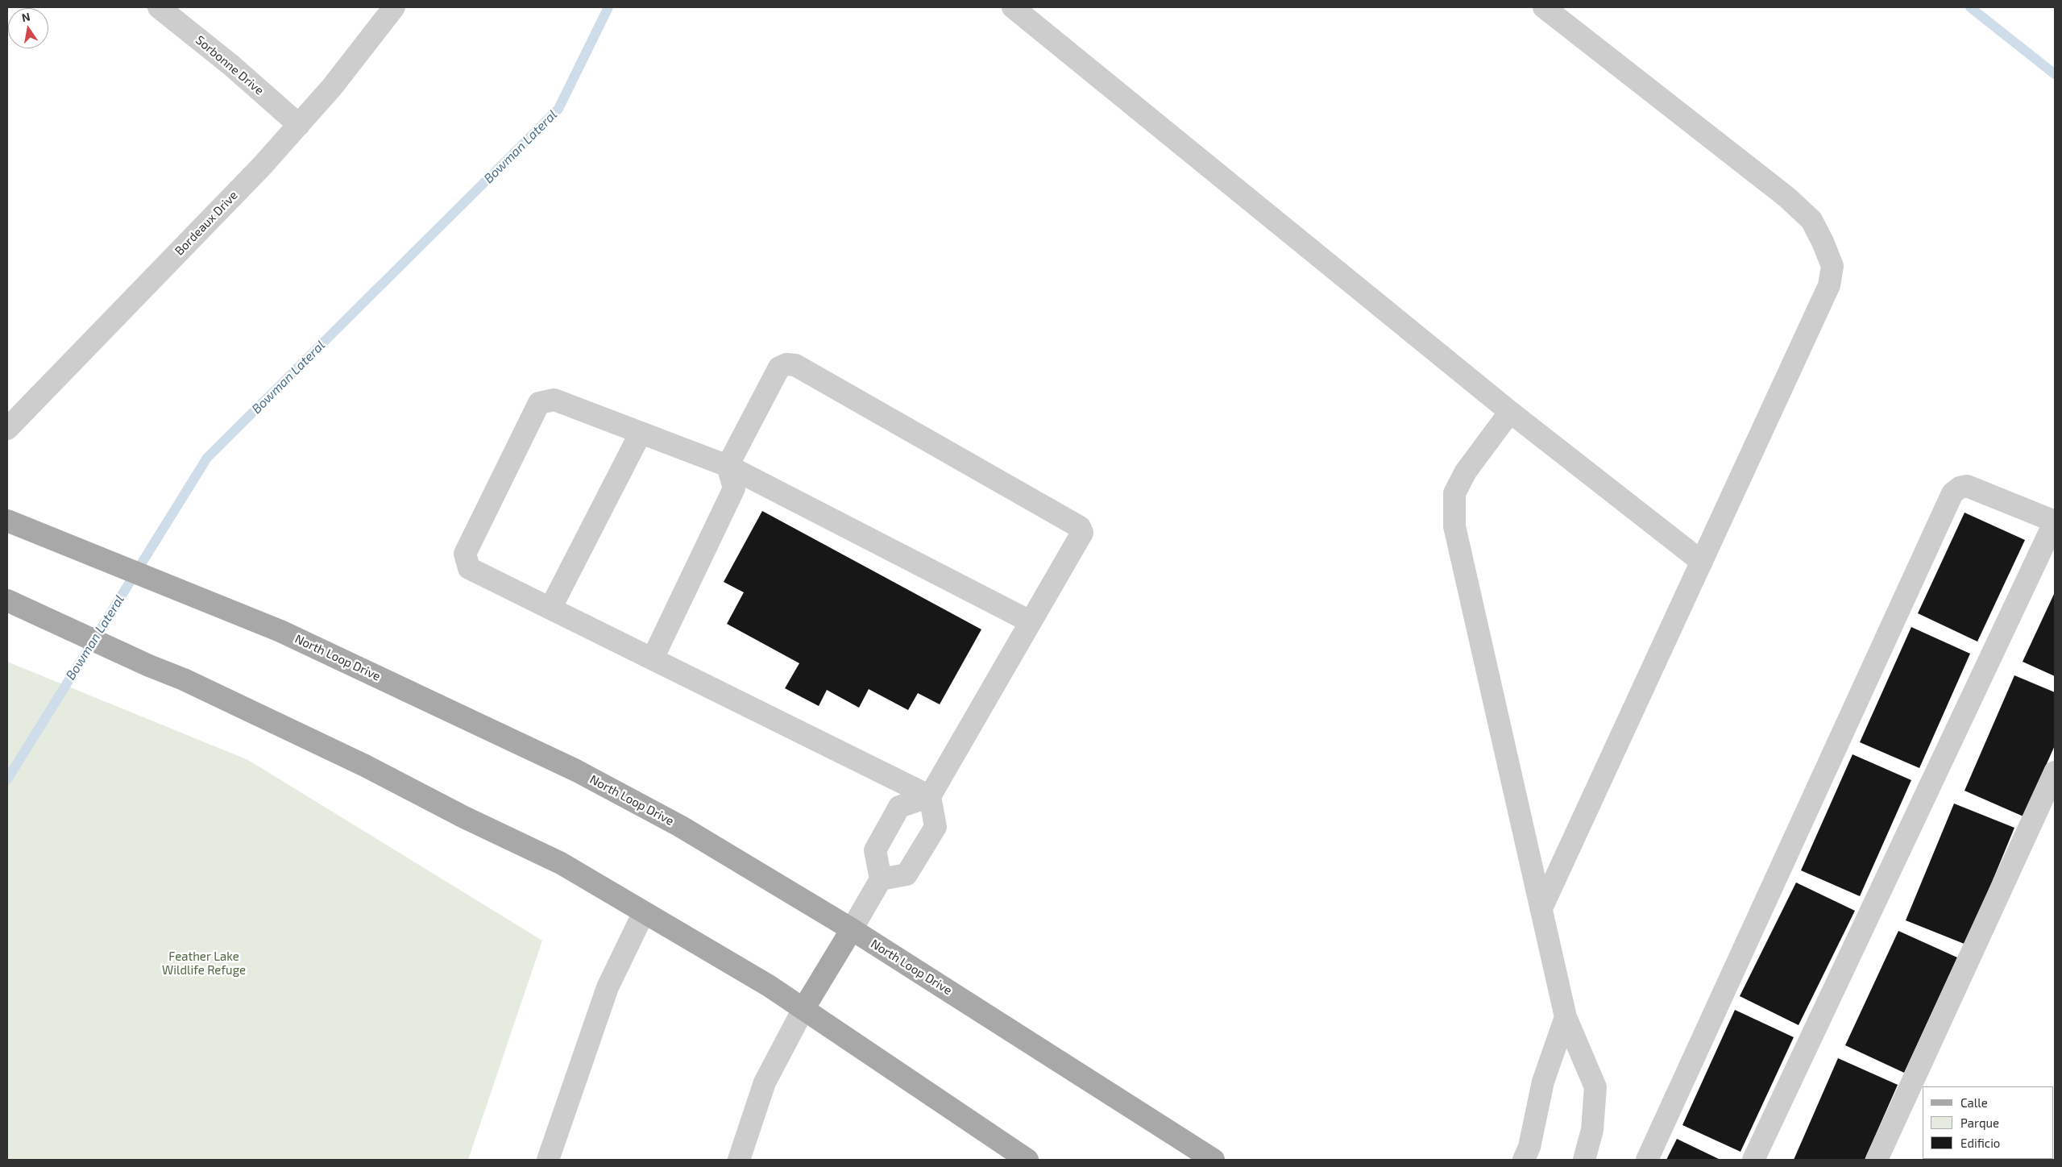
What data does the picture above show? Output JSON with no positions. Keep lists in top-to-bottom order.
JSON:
{
  "streets": {
    "main road": ["North Loop Drive"],
    "street": ["Sorbonne Drive", "Bordeaux Drive"]
  },
  "crossings": [
    ["Sorbonne Drive", "Bordeaux Drive"]
  ],
  "water": ["Bowman Lateral"],
  "parks": ["Feather Lake Wildlife Refuge"],
  "legend": ["Calle", "Parque", "Edificio"],
  "north": "top"
}
